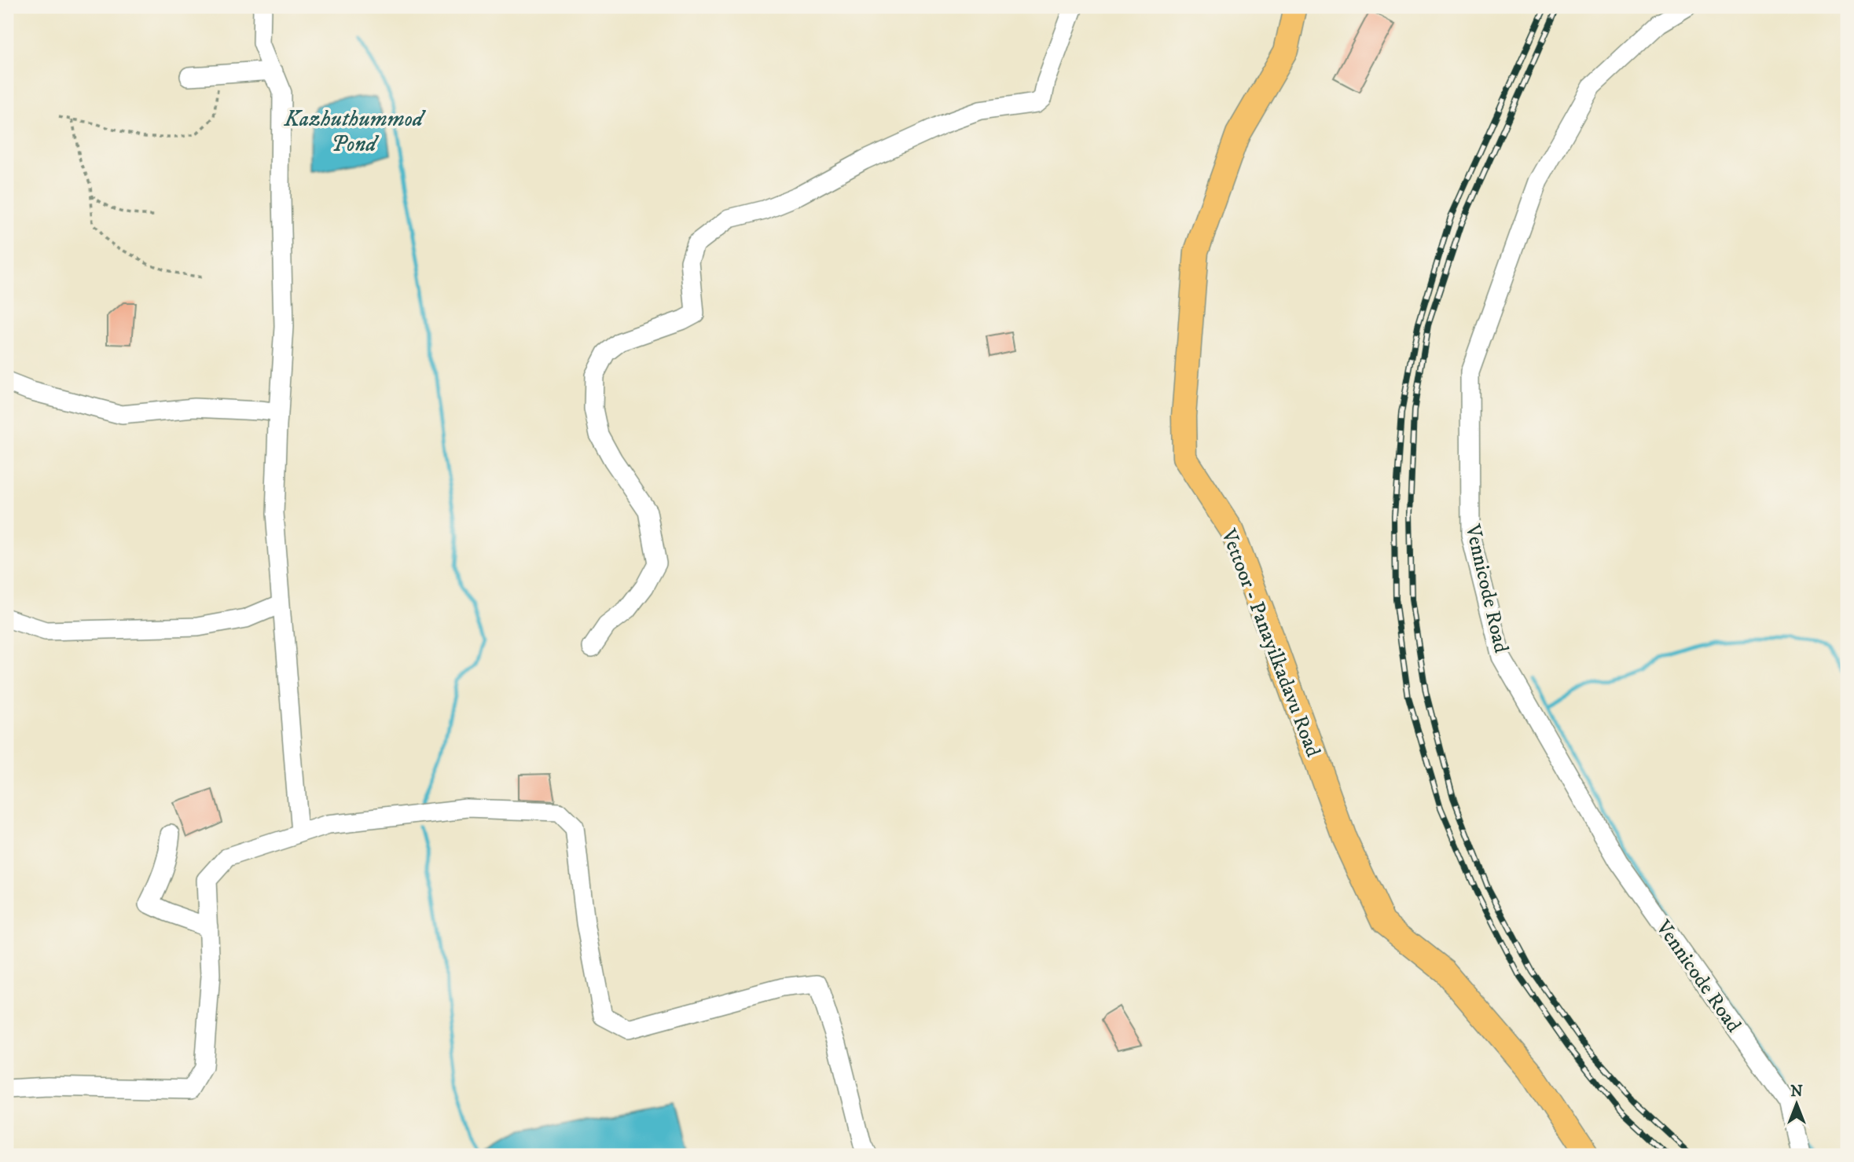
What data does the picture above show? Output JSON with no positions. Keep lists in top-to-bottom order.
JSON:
{
  "streets": {
    "main road": ["Vettoor - Panayilkadavu Road"],
    "street": ["Vennicode Road"]
  },
  "water": ["Kazhuthummod Pond"],
  "north": "top"
}
